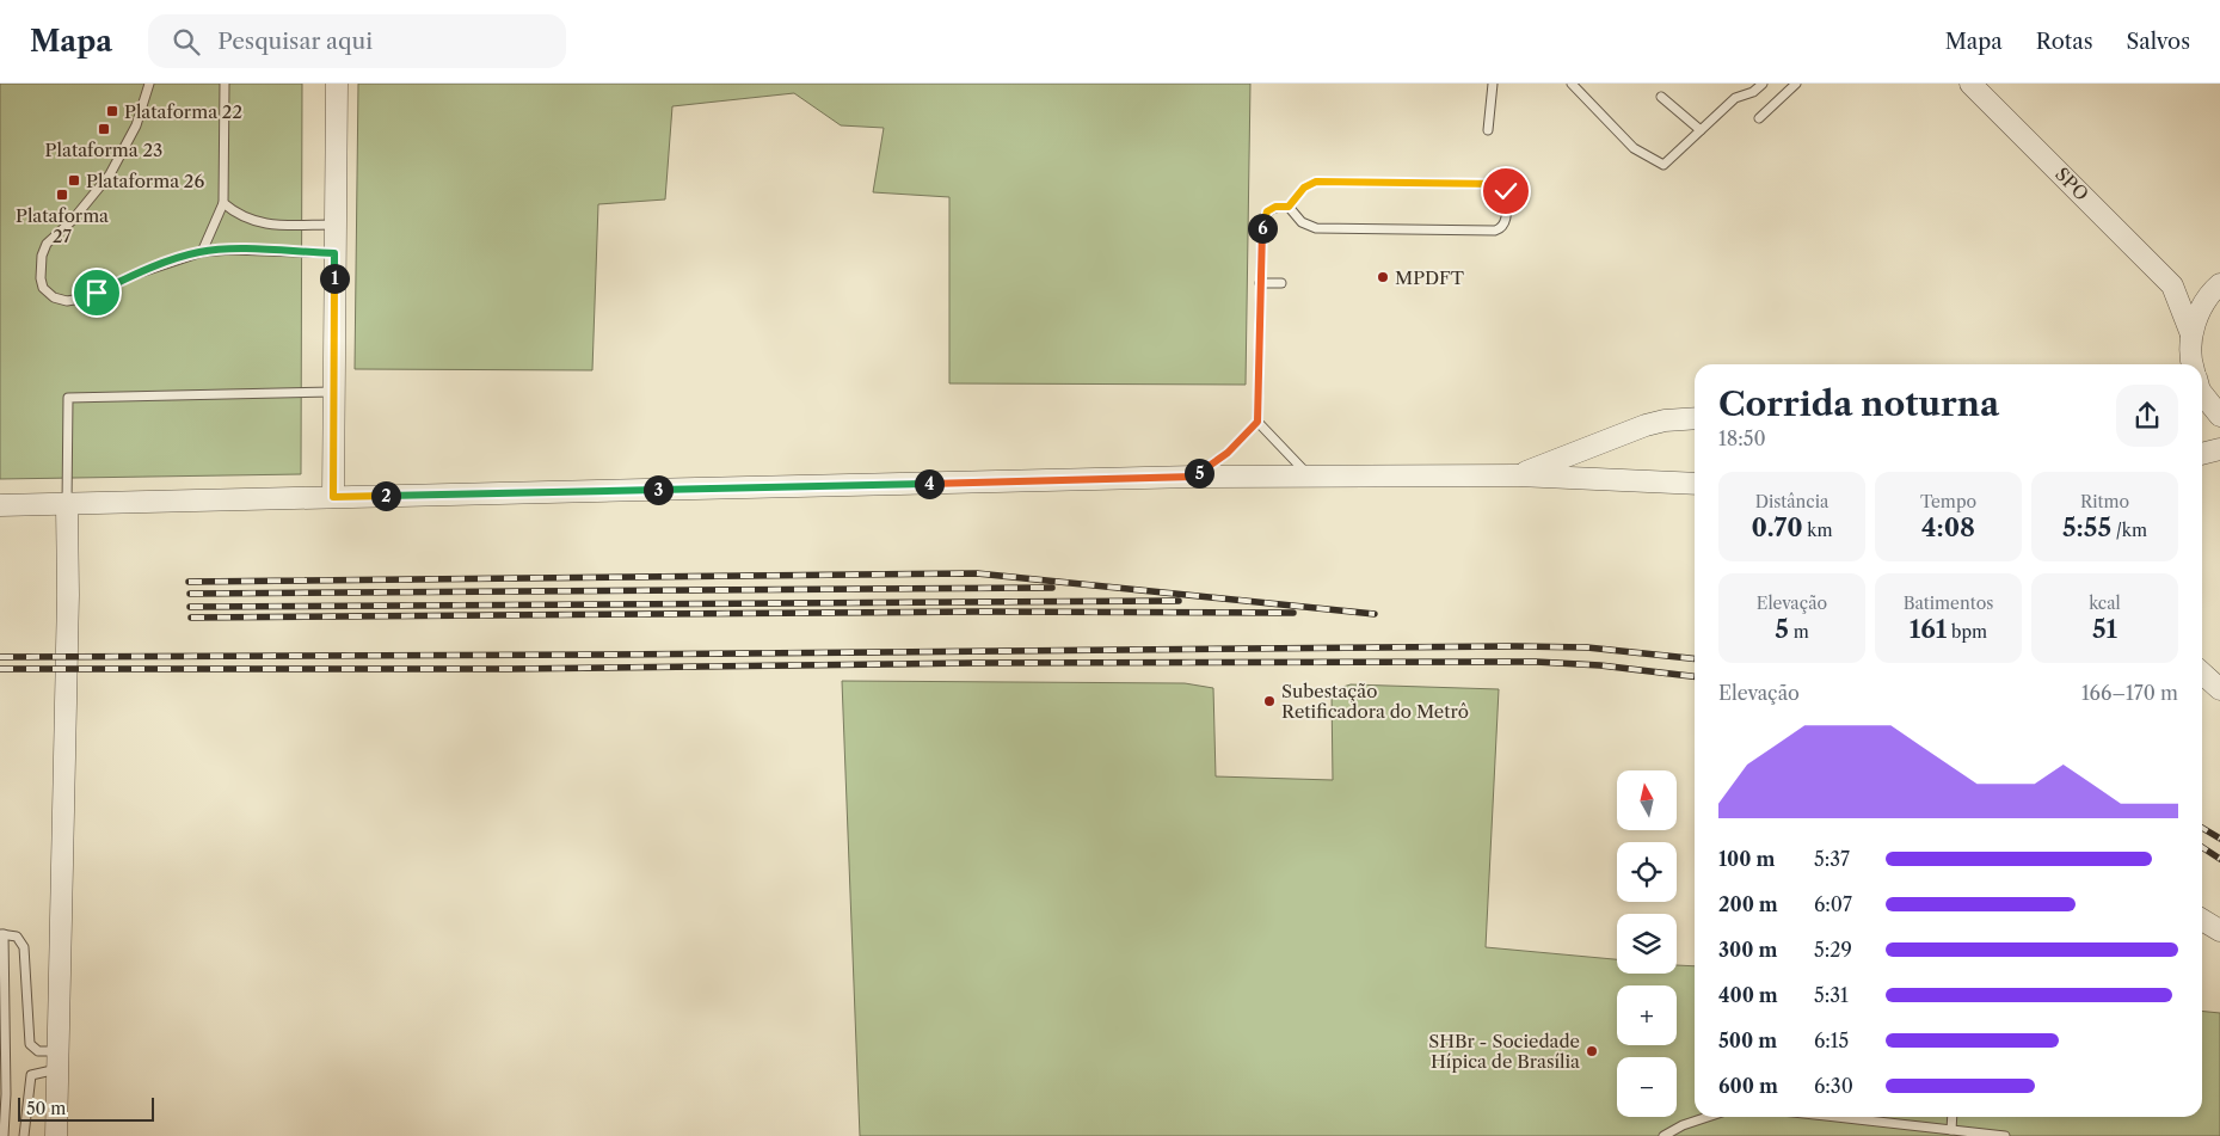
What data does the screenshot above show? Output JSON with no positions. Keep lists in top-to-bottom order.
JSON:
{
  "streets": {
    "street": ["SPO"]
  },
  "places": {
    "transit": [
      "Plataforma 22",
      "Plataforma 23",
      "Plataforma 26",
      "Plataforma 27"
    ],
    "other": ["MPDFT", "Subestação Retificadora do Metrô", "SHBr - Sociedade Hípica de Brasília"]
  },
  "scale_bar": "50 m",
  "north": "top",
  "page": {
    "header": "Mapa",
    "search": "Pesquisar aqui",
    "nav": ["Mapa", "Rotas", "Salvos"],
    "pins": [
      "6",
      "1",
      "5",
      "4",
      "3",
      "2"
    ],
    "heading": ["Corrida noturna", "18:50"],
    "stats": [
      ["Distância", "0.70 km"],
      ["Tempo", "4:08"],
      ["Ritmo", "5:55 /km"],
      ["Elevação", "5 m"],
      ["Batimentos", "161 bpm"],
      ["kcal", "51"]
    ],
    "chart": ["Elevação", "166–170 m"],
    "map_buttons": ["+", "−"],
    "list": [
      {
        "name": "100 m",
        "note": "5:37"
      },
      {
        "name": "200 m",
        "note": "6:07"
      },
      {
        "name": "300 m",
        "note": "5:29"
      },
      {
        "name": "400 m",
        "note": "5:31"
      },
      {
        "name": "500 m",
        "note": "6:15"
      },
      {
        "name": "600 m",
        "note": "6:30"
      }
    ],
    "scale": "50 m"
  }
}
